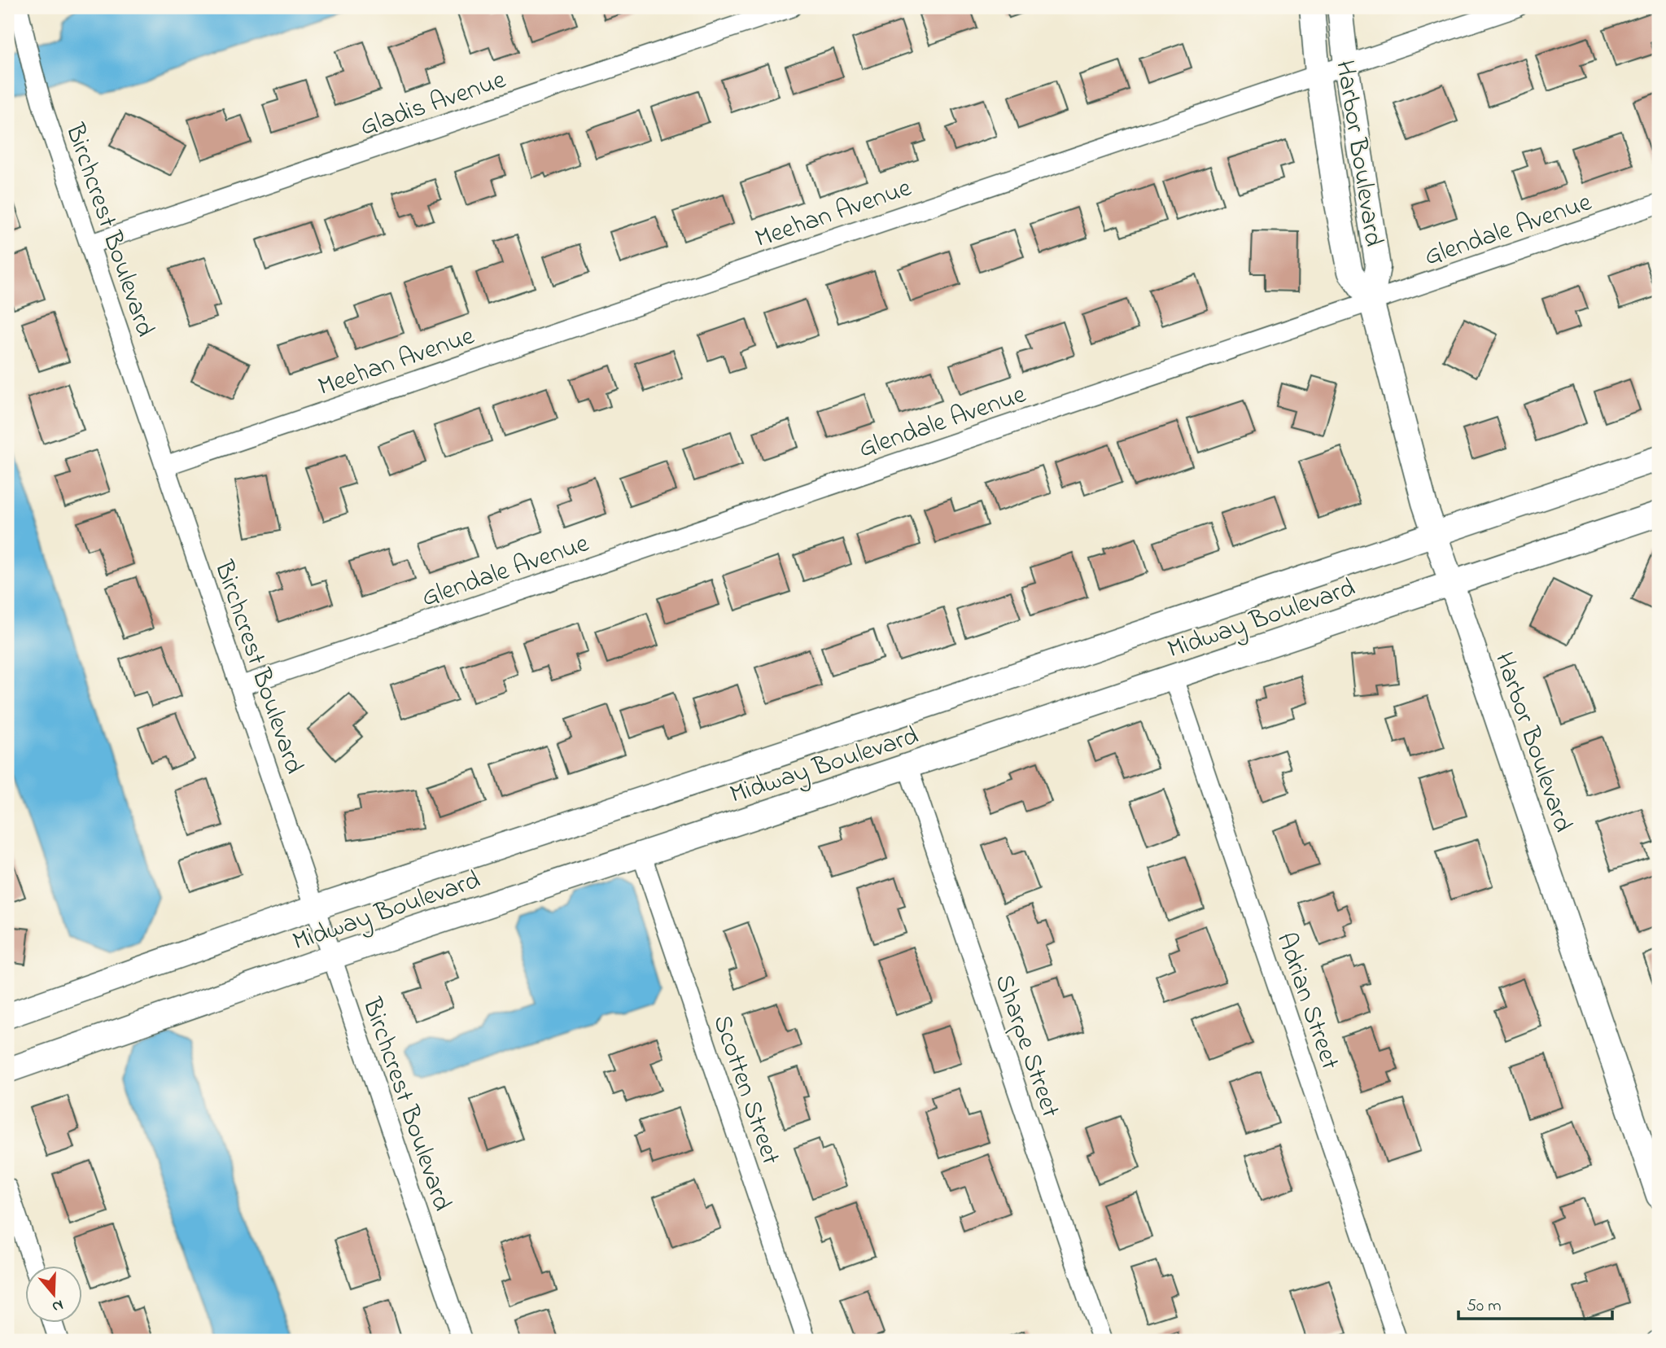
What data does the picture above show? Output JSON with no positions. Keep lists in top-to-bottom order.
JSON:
{
  "streets": {
    "street": [
      "Gladis Avenue",
      "Harbor Boulevard",
      "Meehan Avenue",
      "Glendale Avenue",
      "Birchcrest Boulevard",
      "Midway Boulevard",
      "Adrian Street",
      "Sharpe Street",
      "Scotten Street"
    ]
  },
  "crossings": [
    ["Gladis Avenue", "Birchcrest Boulevard"],
    ["Harbor Boulevard", "Meehan Avenue"],
    ["Harbor Boulevard", "Glendale Avenue"],
    ["Harbor Boulevard", "Midway Boulevard"],
    ["Meehan Avenue", "Birchcrest Boulevard"],
    ["Glendale Avenue", "Birchcrest Boulevard"],
    ["Birchcrest Boulevard", "Midway Boulevard"],
    ["Midway Boulevard", "Adrian Street"],
    ["Midway Boulevard", "Sharpe Street"],
    ["Midway Boulevard", "Scotten Street"]
  ],
  "scale_bar": "50 m",
  "north": "bottom"
}
